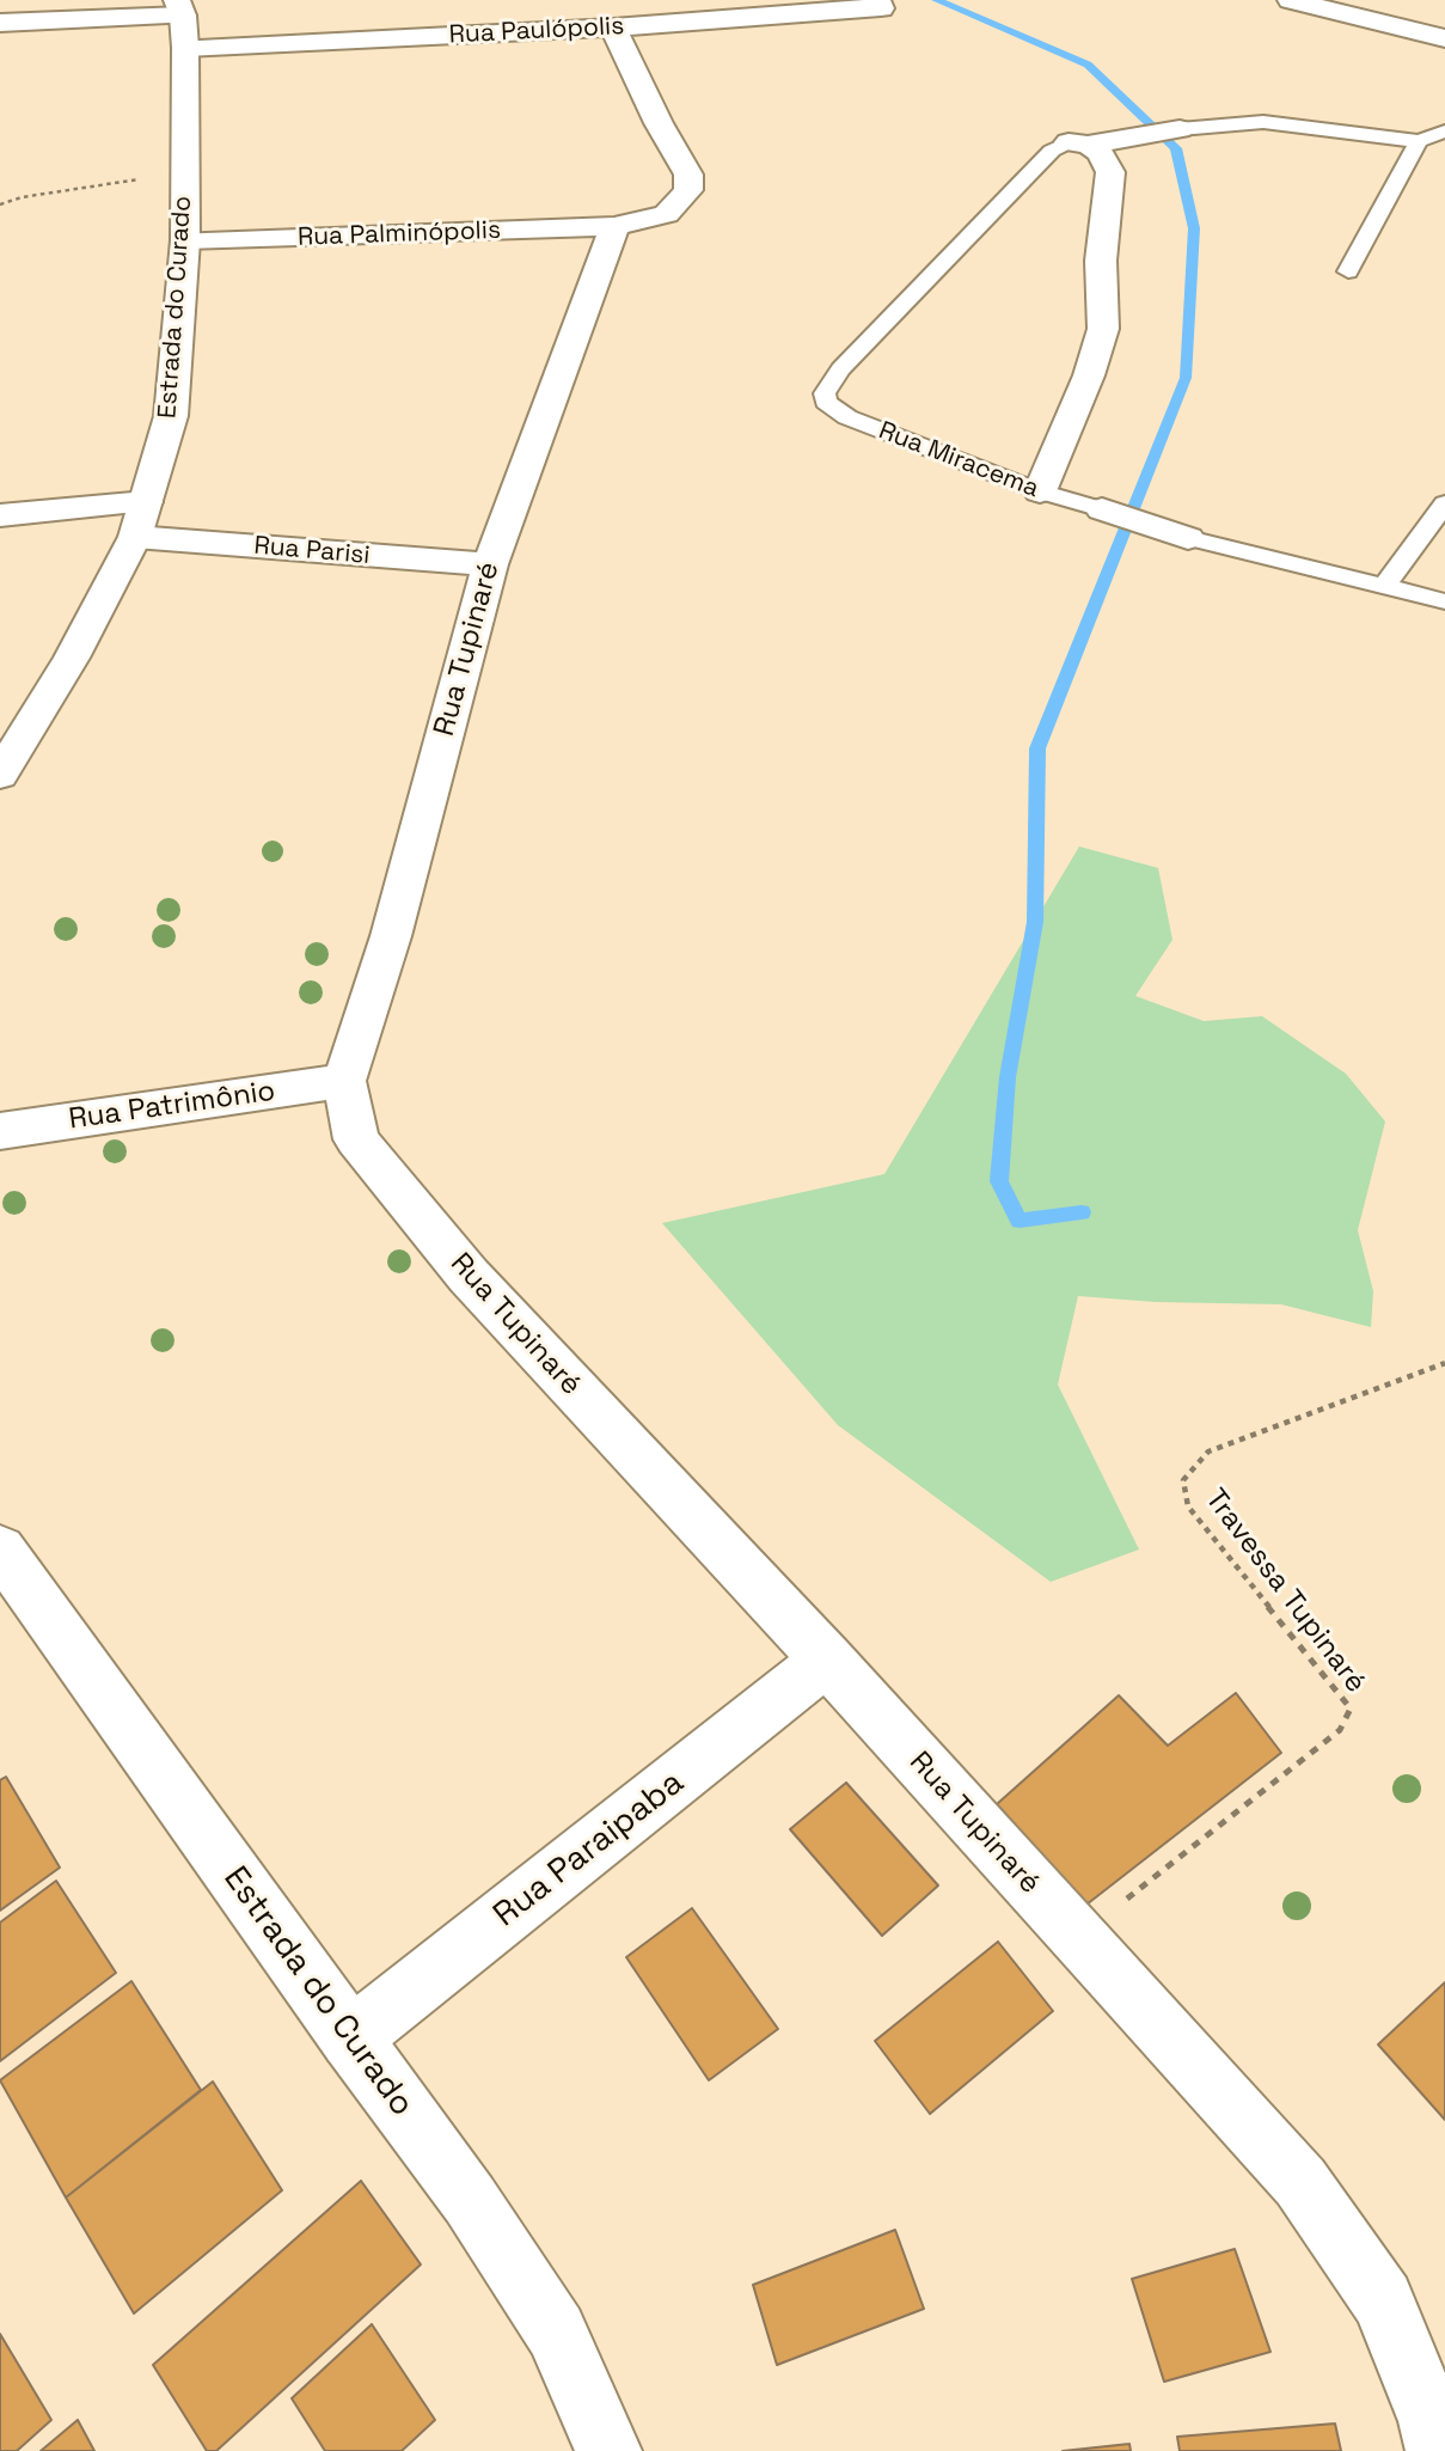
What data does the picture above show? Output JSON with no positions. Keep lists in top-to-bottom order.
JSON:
{
  "streets": {
    "street": [
      "Rua Paulópolis",
      "Rua Palminópolis",
      "Estrada do Curado",
      "Rua Miracema",
      "Rua Parisi",
      "Rua Tupinaré",
      "Rua Patrimônio",
      "Rua Paraipaba"
    ],
    "path": ["Travessa Tupinaré"]
  },
  "crossings": [
    ["Rua Paulópolis", "Estrada do Curado"],
    ["Rua Palminópolis", "Estrada do Curado"],
    ["Rua Palminópolis", "Rua Tupinaré"],
    ["Estrada do Curado", "Rua Parisi"],
    ["Estrada do Curado", "Rua Paraipaba"],
    ["Rua Parisi", "Rua Tupinaré"],
    ["Rua Tupinaré", "Rua Patrimônio"],
    ["Rua Tupinaré", "Travessa Tupinaré"],
    ["Rua Tupinaré", "Rua Paraipaba"]
  ]
}
